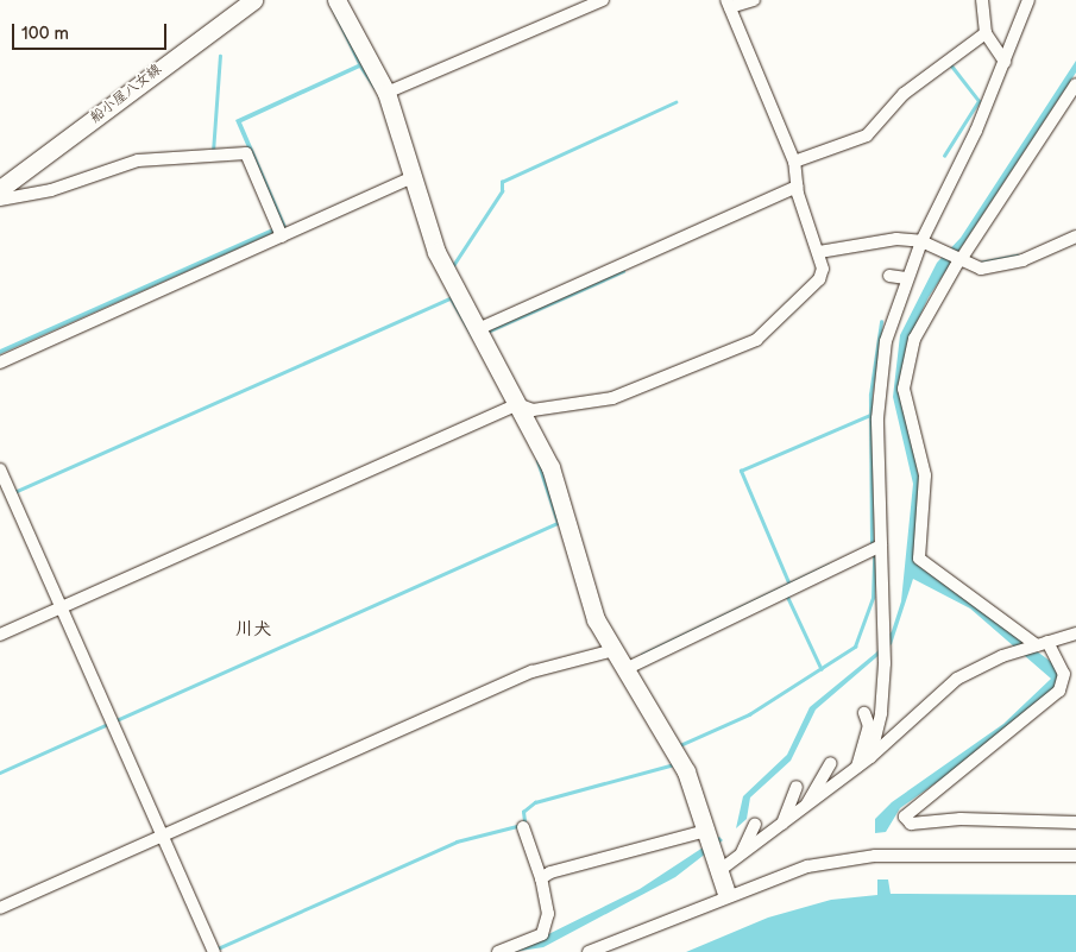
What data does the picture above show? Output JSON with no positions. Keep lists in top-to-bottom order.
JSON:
{
  "streets": {
    "street": ["船小屋八女線"]
  },
  "districts": ["川犬"],
  "scale_bar": "100 m"
}
